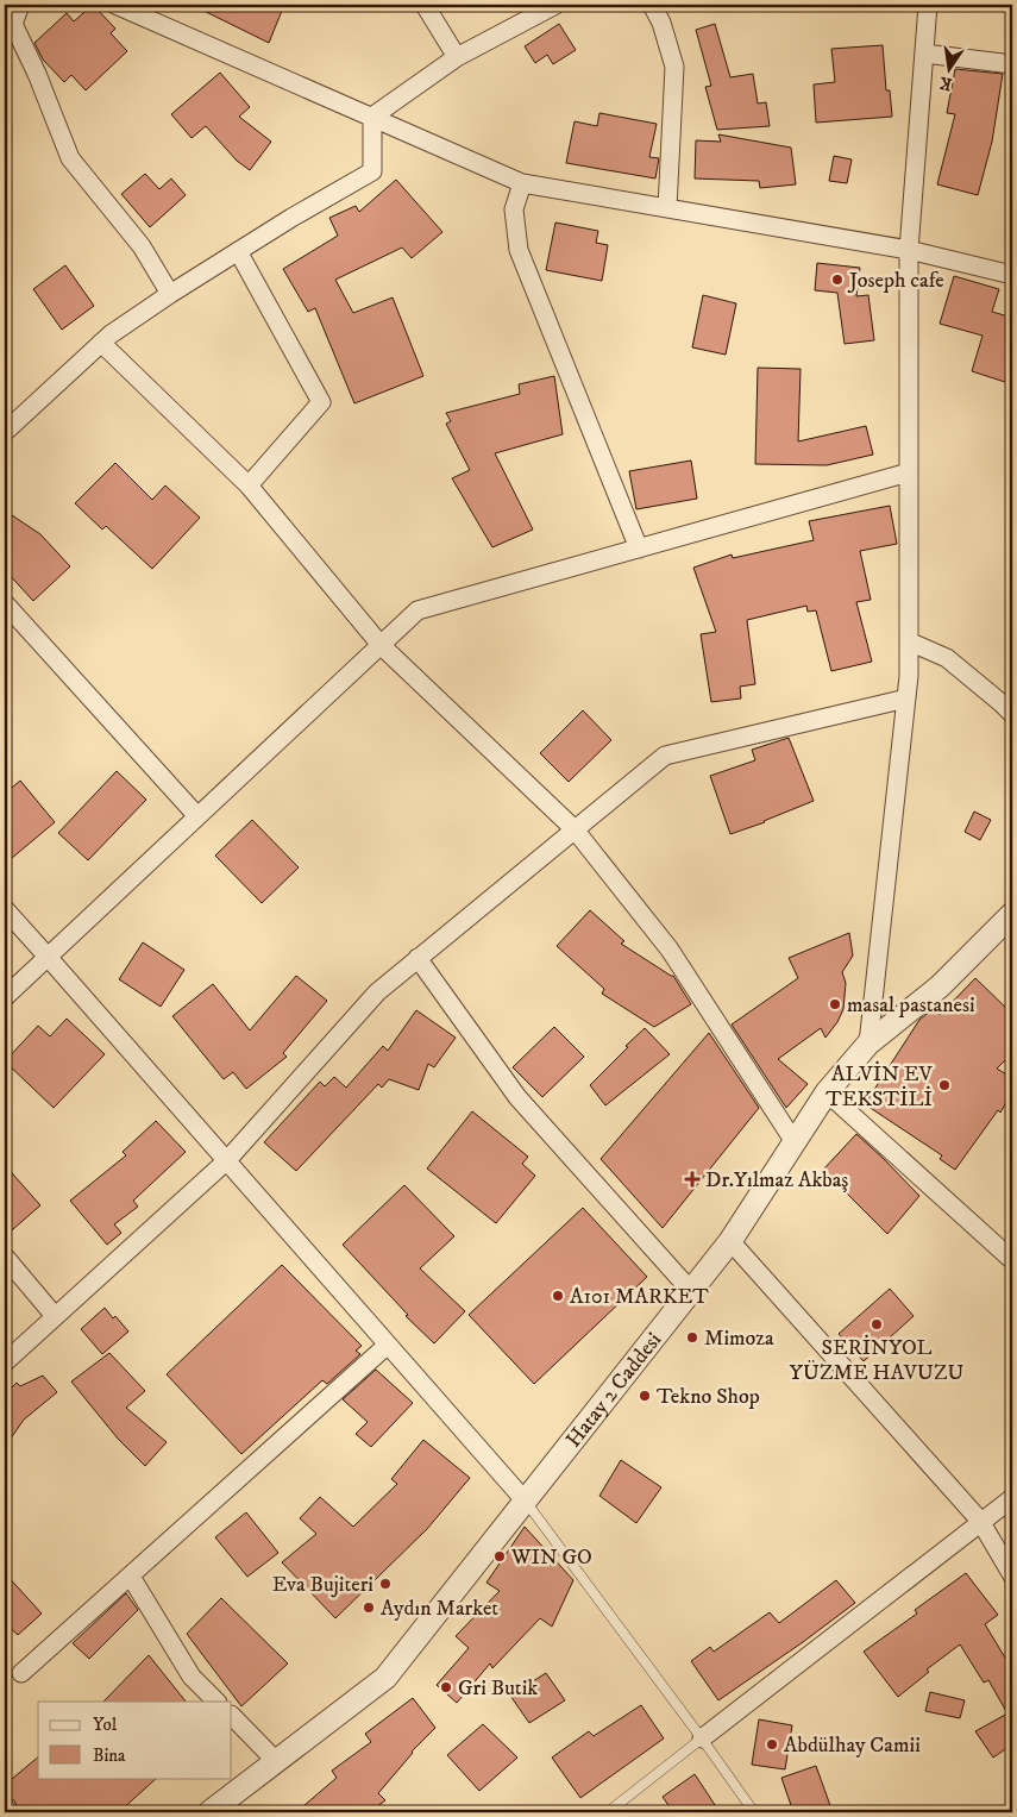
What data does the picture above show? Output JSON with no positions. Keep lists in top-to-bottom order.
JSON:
{
  "streets": {
    "street": ["Hatay 2 Caddesi"]
  },
  "places": {
    "other": [
      "Joseph cafe",
      "masal pastanesi",
      "ALVİN EV TEKSTİLİ",
      "A101 MARKET",
      "SERİNYOL YÜZME HAVUZU",
      "Mimoza",
      "Tekno Shop",
      "WIN GO",
      "Eva Bujiteri",
      "Aydın Market",
      "Gri Butik",
      "Abdülhay Camii"
    ],
    "health": ["Dr.Yılmaz Akbaş"]
  },
  "legend": ["Yol", "Bina"],
  "north": "bottom"
}
